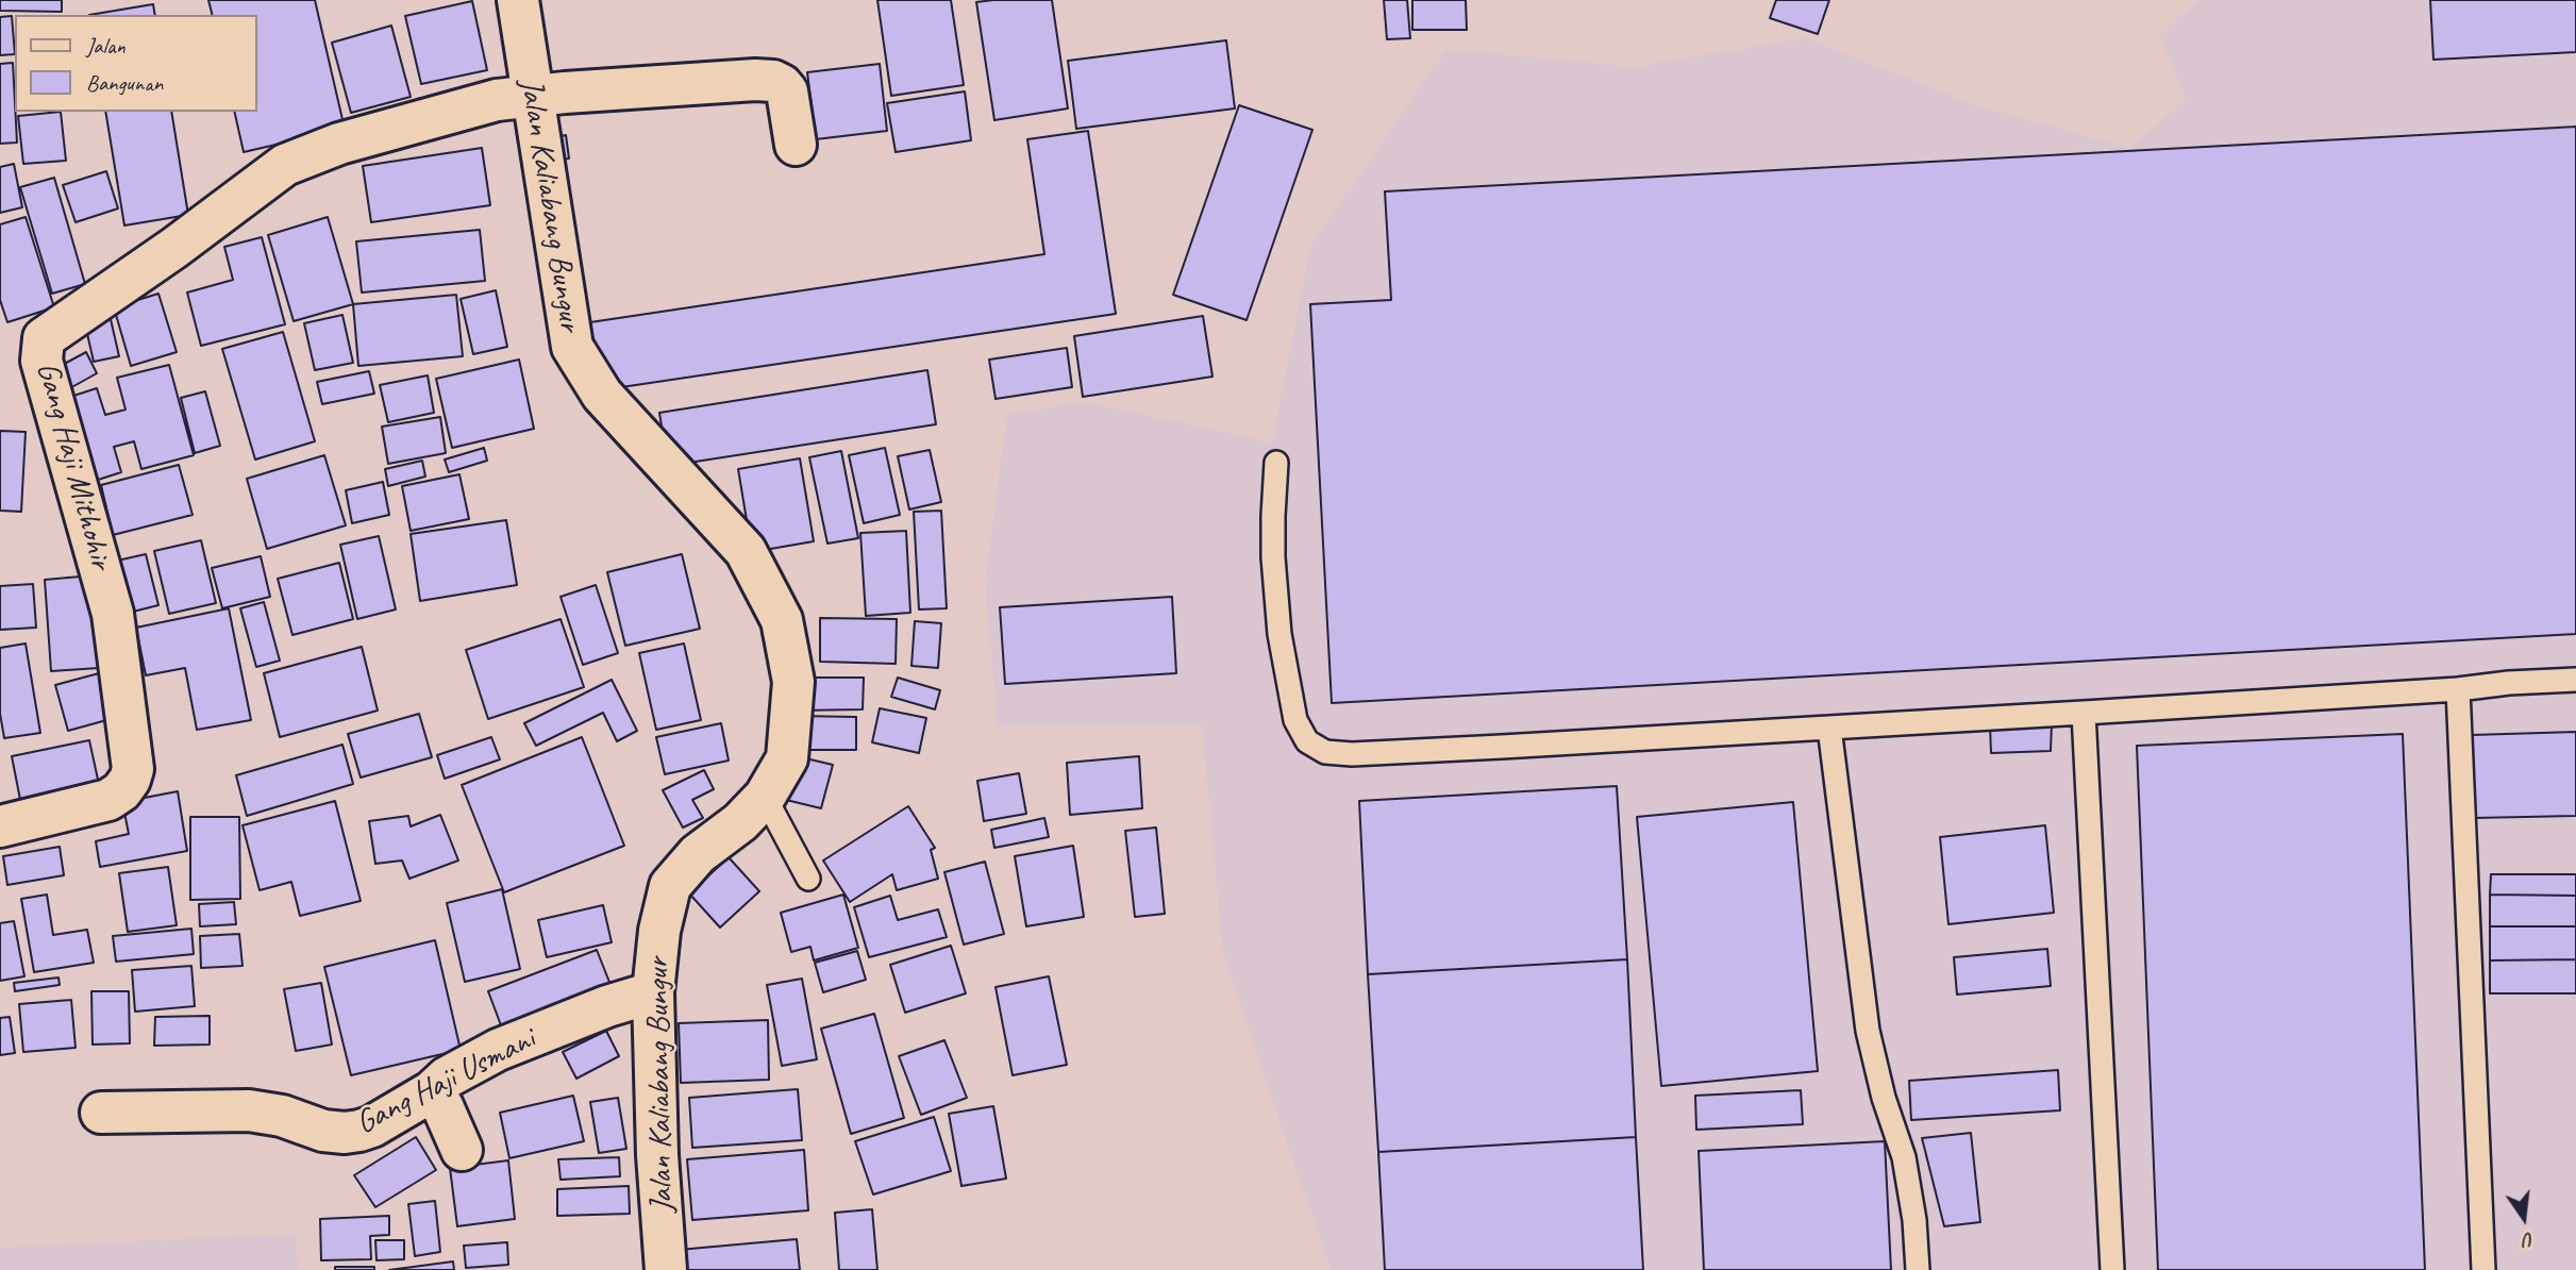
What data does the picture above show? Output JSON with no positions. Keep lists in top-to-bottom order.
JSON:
{
  "streets": {
    "street": ["Jalan Kaliabang Bungur", "Gang Haji Mithohir", "Gang Haji Usmani"]
  },
  "crossings": [
    ["Jalan Kaliabang Bungur", "Gang Haji Mithohir"],
    ["Jalan Kaliabang Bungur", "Gang Haji Usmani"]
  ],
  "legend": ["Jalan", "Bangunan"],
  "north": "bottom"
}
